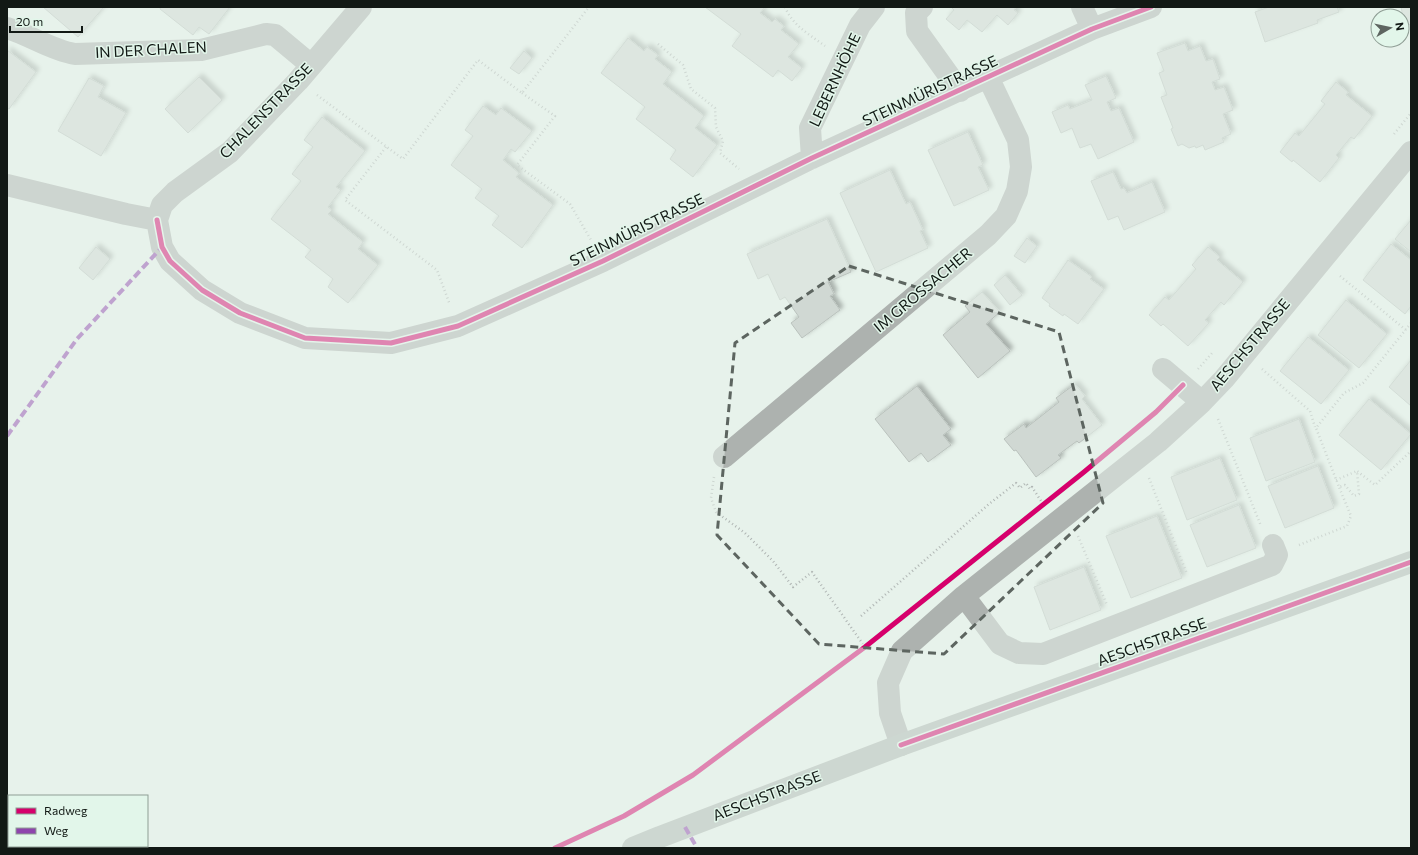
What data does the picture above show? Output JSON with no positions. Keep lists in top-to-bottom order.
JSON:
{
  "streets": {
    "main road": ["AESCHSTRASSE"],
    "street": [
      "IN DER CHALEN",
      "LEBERNHÖHE",
      "STEINMÜRISTRASSE",
      "CHALENSTRASSE",
      "IM GROSSACHER"
    ]
  },
  "crossings": [
    ["IN DER CHALEN", "CHALENSTRASSE"],
    ["LEBERNHÖHE", "STEINMÜRISTRASSE"],
    ["STEINMÜRISTRASSE", "CHALENSTRASSE"],
    ["STEINMÜRISTRASSE", "IM GROSSACHER"]
  ],
  "legend": ["Radweg", "Weg"],
  "scale_bar": "20 m",
  "north": "right"
}
